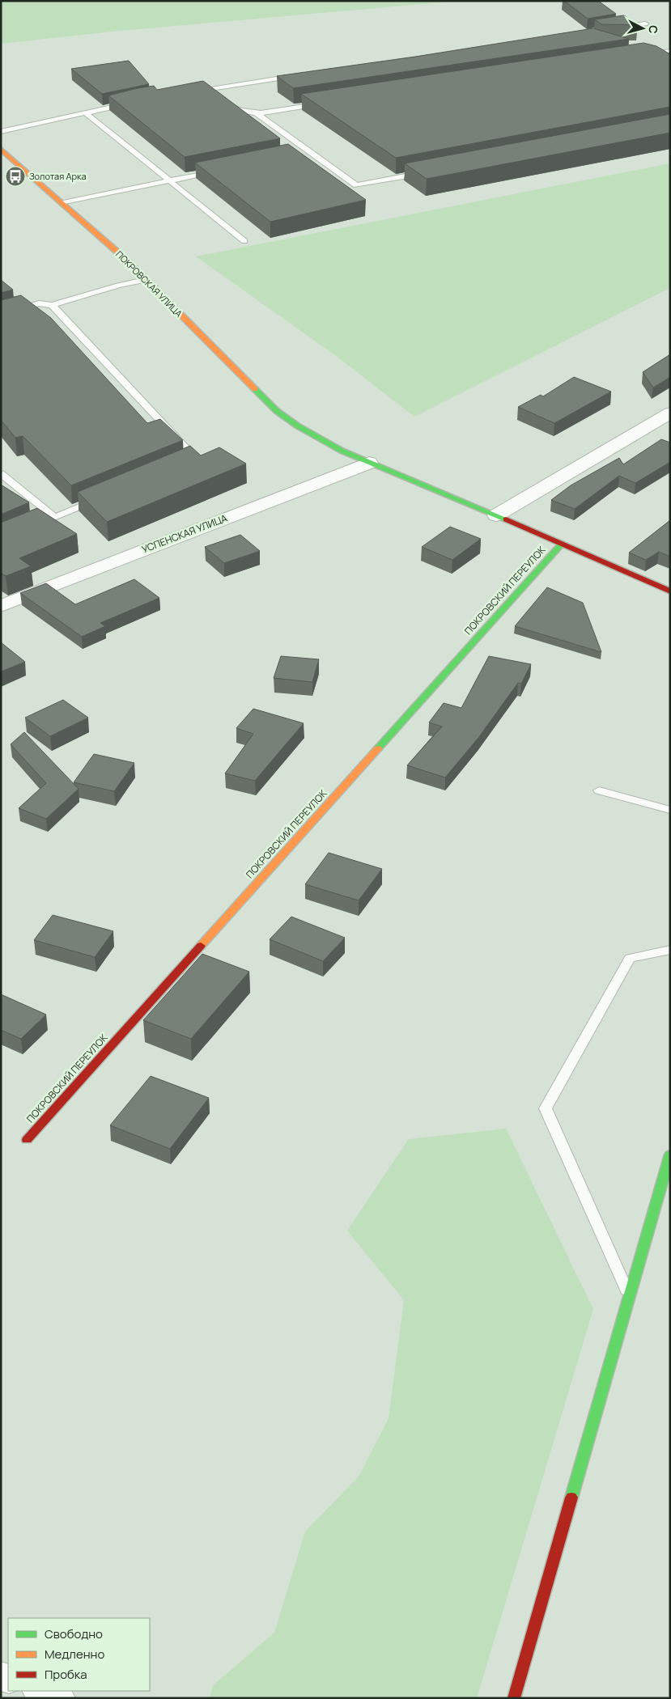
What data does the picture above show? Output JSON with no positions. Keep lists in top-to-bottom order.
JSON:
{
  "streets": {
    "street": ["ПОКРОВСКАЯ УЛИЦА", "УСПЕНСКАЯ УЛИЦА", "ПОКРОВСКИЙ ПЕРЕУЛОК"]
  },
  "crossings": [
    ["ПОКРОВСКАЯ УЛИЦА", "УСПЕНСКАЯ УЛИЦА"],
    ["ПОКРОВСКАЯ УЛИЦА", "ПОКРОВСКИЙ ПЕРЕУЛОК"]
  ],
  "places": {
    "bus stop": ["Золотая Арка"]
  },
  "legend": ["Свободно", "Медленно", "Пробка"],
  "north": "right"
}
